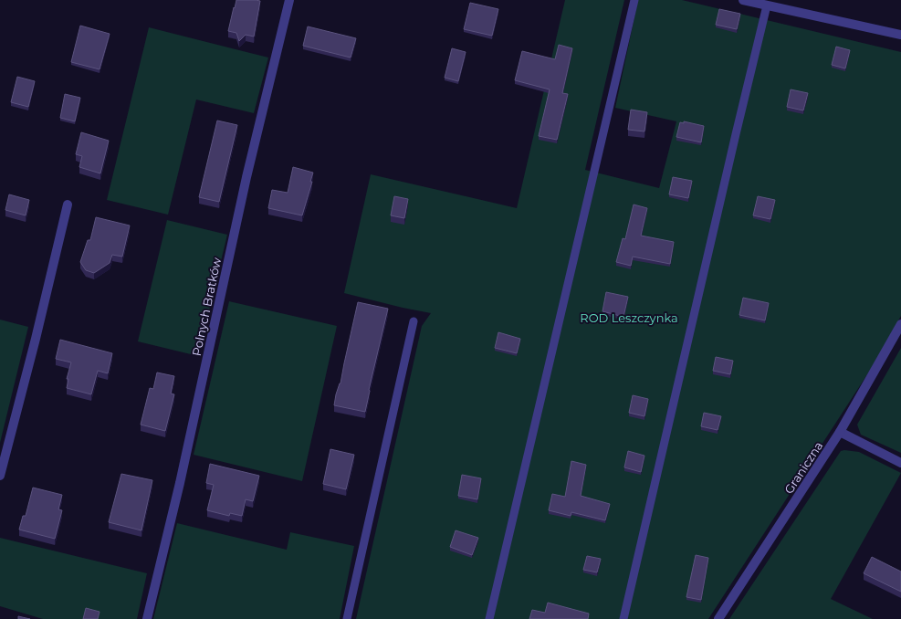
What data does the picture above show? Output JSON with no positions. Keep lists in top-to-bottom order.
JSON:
{
  "streets": {
    "street": ["Polnych Bratków", "Graniczna"]
  },
  "parks": ["ROD Leszczynka"]
}
